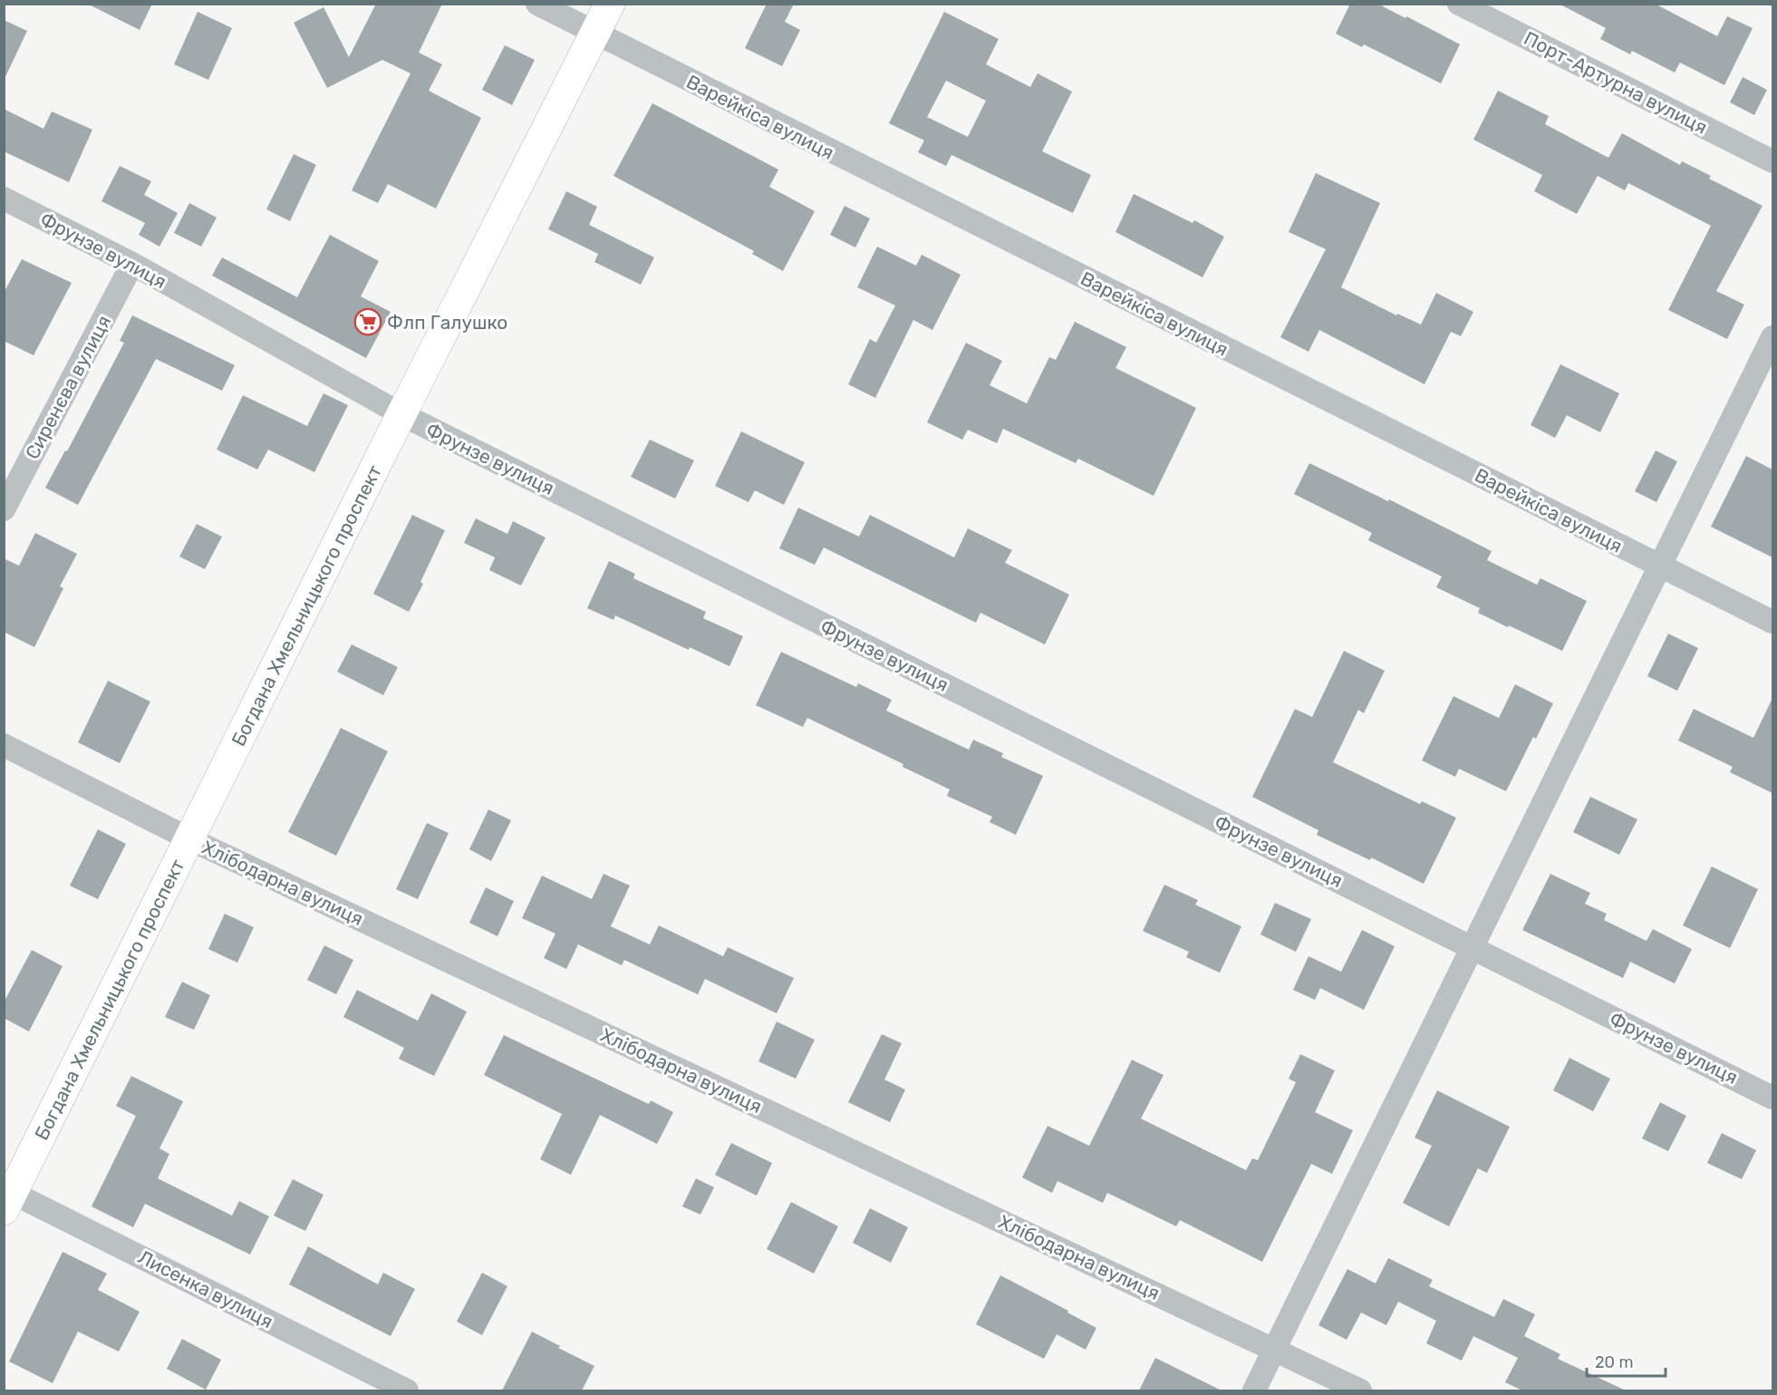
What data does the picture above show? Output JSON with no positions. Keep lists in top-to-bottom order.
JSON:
{
  "streets": {
    "main road": ["Богдана Хмельницького проспект"],
    "street": [
      "Порт-Артурна вулиця",
      "Варейкіса вулиця",
      "Фрунзе вулиця",
      "Сиренєва вулиця",
      "Хлібодарна вулиця",
      "Лисенка вулиця"
    ]
  },
  "crossings": [
    ["Варейкіса вулиця", "Богдана Хмельницького проспект"],
    ["Фрунзе вулиця", "Сиренєва вулиця"],
    ["Фрунзе вулиця", "Богдана Хмельницького проспект"],
    ["Богдана Хмельницького проспект", "Хлібодарна вулиця"],
    ["Богдана Хмельницького проспект", "Лисенка вулиця"]
  ],
  "places": {
    "supermarket": ["Флп Галушко"]
  },
  "scale_bar": "20 m"
}
